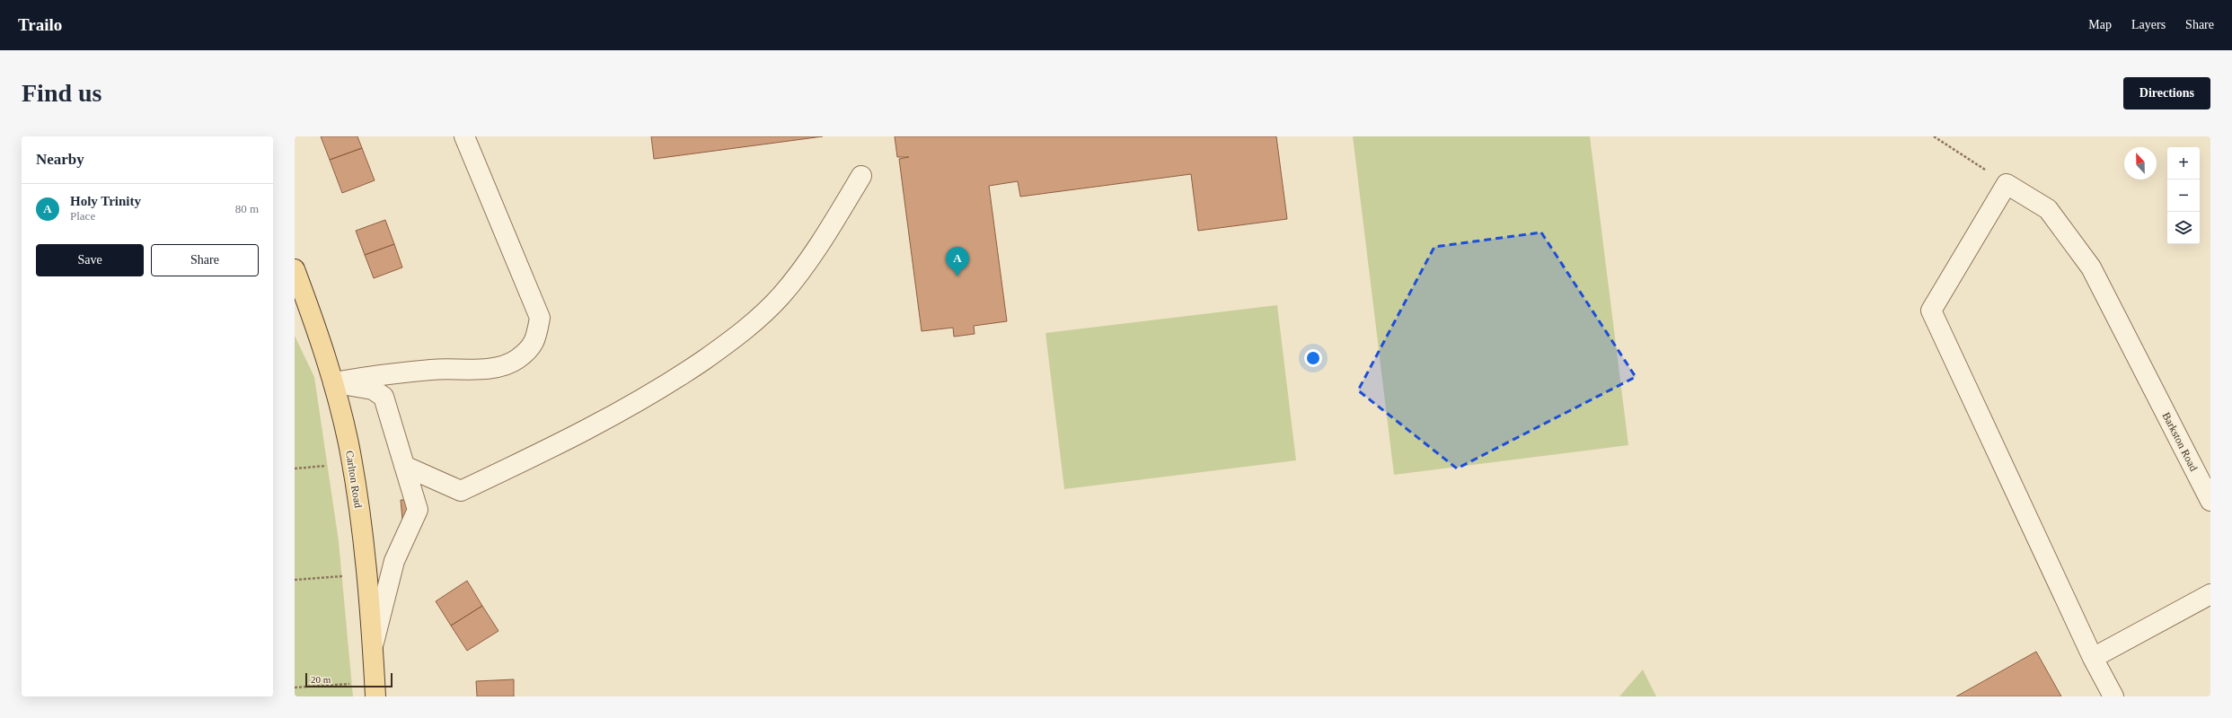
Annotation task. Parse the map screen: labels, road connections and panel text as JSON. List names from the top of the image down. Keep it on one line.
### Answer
{"streets":{"main road":["Carlton Road"],"street":["Barkston Road"]},"scale_bar":"20 m","north":"top","page":{"header":"Trailo","nav":["Map","Layers","Share"],"buttons":["Directions",["Save","Share"]],"title":"Find us","heading":"Nearby","map_buttons":["+","−"],"list":[{"mark":"A","name":"Holy Trinity","note":"Place","value":"80 m"}],"pins":"A","scale":"20 m"}}
